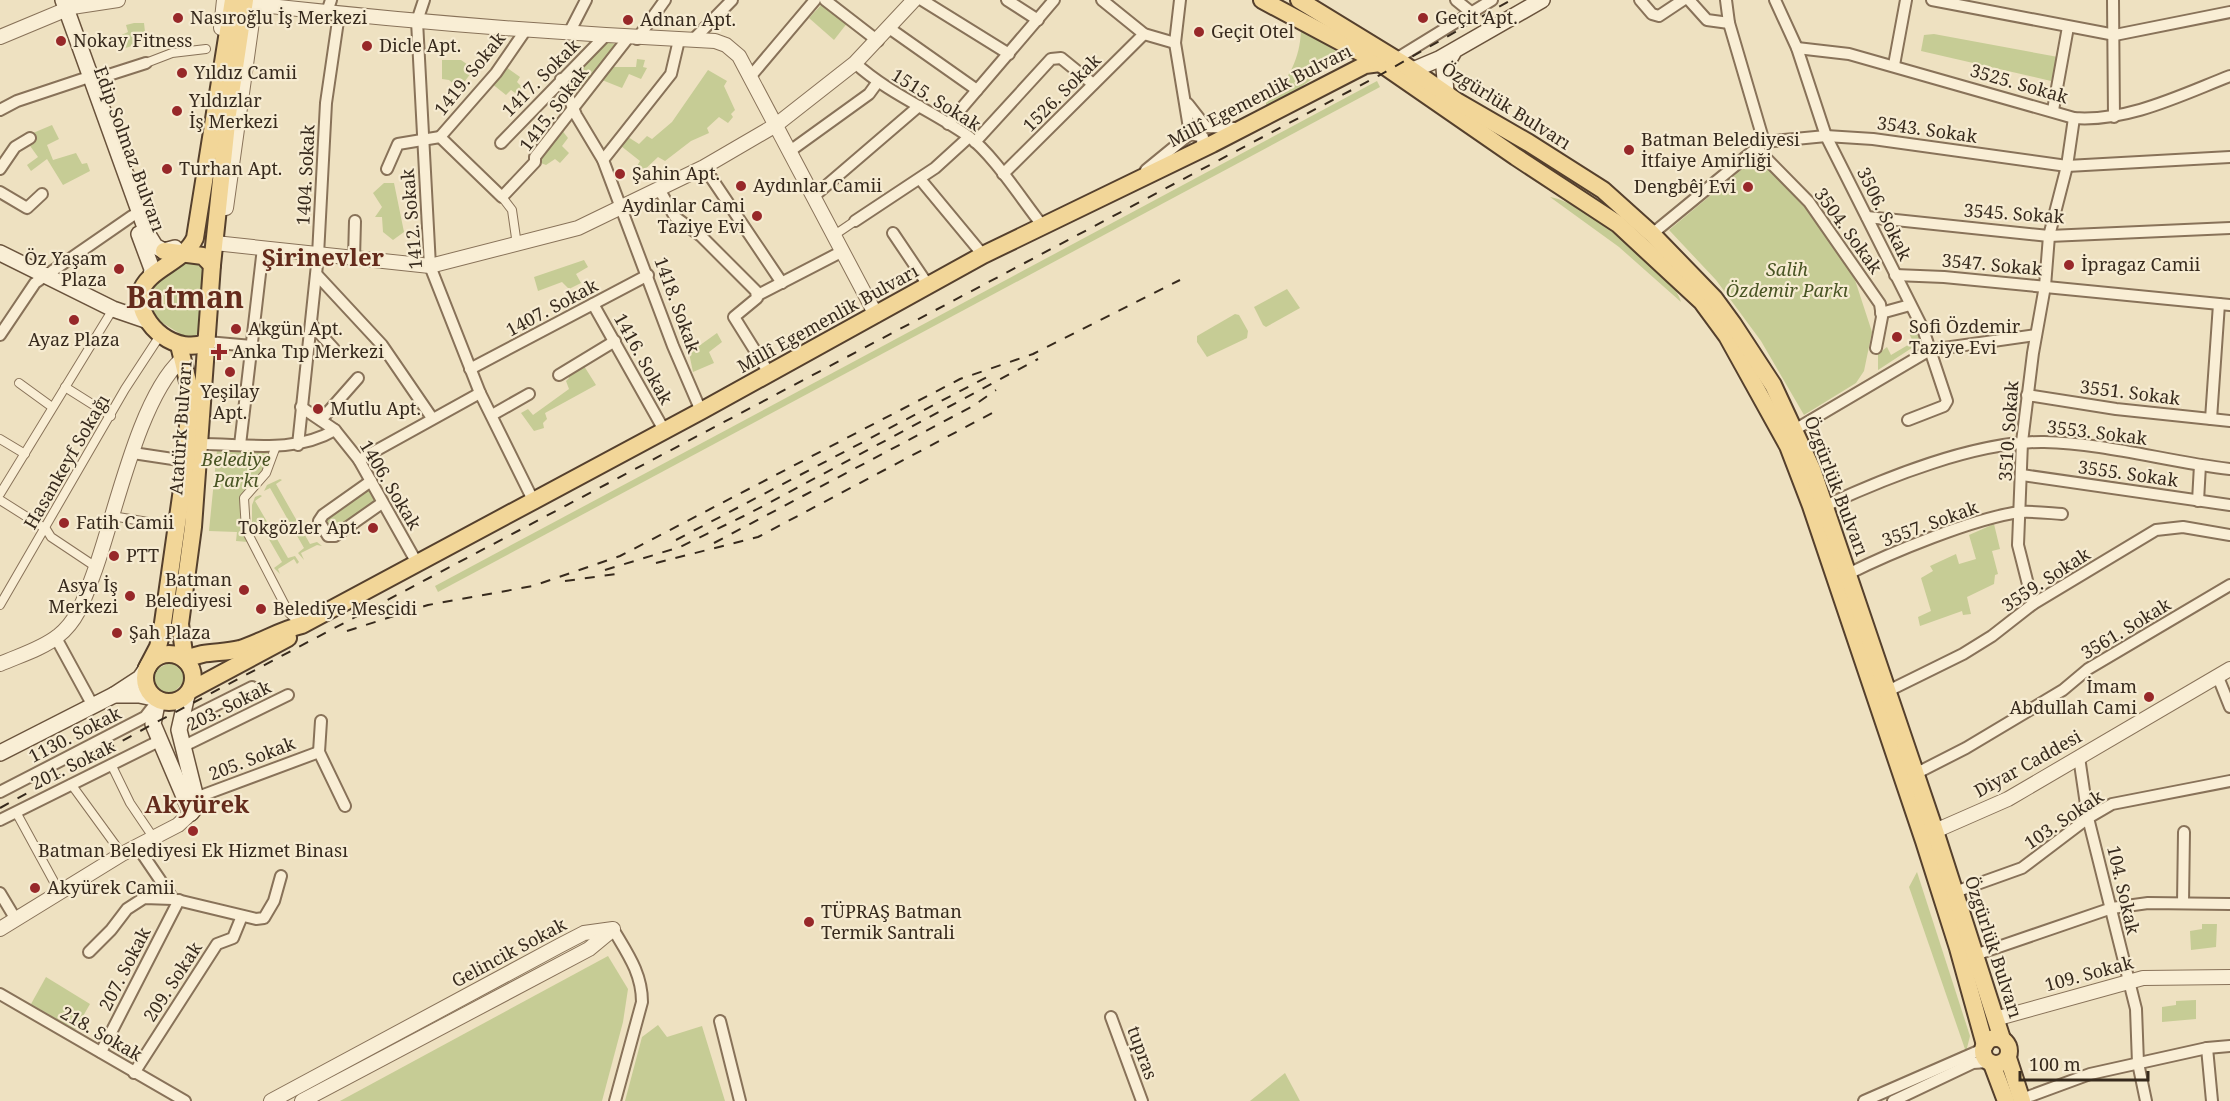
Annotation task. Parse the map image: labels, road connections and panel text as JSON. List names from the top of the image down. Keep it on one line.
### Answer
{"streets":{"main road":["Millî Egemenlik Bulvarı","Özgürlük Bulvarı","Edip Solmaz Bulvarı","Atatürk Bulvarı"],"street":["1419. Sokak","1417. Sokak","3525. Sokak","1526. Sokak","1515. Sokak","1415. Sokak","3543. Sokak","1404. Sokak","3506. Sokak","3545. Sokak","1412. Sokak","3504. Sokak","3547. Sokak","1418. Sokak","1407. Sokak","1416. Sokak","3551. Sokak","3510. Sokak","3553. Sokak","Hasankeyf Sokağı","3555. Sokak","1406. Sokak","3557. Sokak","3559. Sokak","3561. Sokak","203. Sokak","1130. Sokak","205. Sokak","Diyar Caddesi","201. Sokak","103. Sokak","104. Sokak","Gelincik Sokak","207. Sokak","109. Sokak","209. Sokak","218. Sokak","tupras"]},"crossings":[["1417. Sokak","1418. Sokak"],["3525. Sokak","3506. Sokak"],["3525. Sokak","3510. Sokak"],["1526. Sokak","1515. Sokak"],["Millî Egemenlik Bulvarı","1515. Sokak"],["Millî Egemenlik Bulvarı","Özgürlük Bulvarı"],["Millî Egemenlik Bulvarı","1412. Sokak"],["Millî Egemenlik Bulvarı","1418. Sokak"],["Millî Egemenlik Bulvarı","1416. Sokak"],["Millî Egemenlik Bulvarı","1406. Sokak"],["Özgürlük Bulvarı","3553. Sokak"],["Özgürlük Bulvarı","3557. Sokak"],["Özgürlük Bulvarı","3559. Sokak"],["Özgürlük Bulvarı","3561. Sokak"],["Özgürlük Bulvarı","Diyar Caddesi"],["Özgürlük Bulvarı","103. Sokak"],["Özgürlük Bulvarı","109. Sokak"],["1415. Sokak","1418. Sokak"],["3543. Sokak","3506. Sokak"],["3543. Sokak","3504. Sokak"],["3543. Sokak","3510. Sokak"],["Edip Solmaz Bulvarı","Atatürk Bulvarı"],["Edip Solmaz Bulvarı","Hasankeyf Sokağı"],["1404. Sokak","1406. Sokak"],["3506. Sokak","3545. Sokak"],["3506. Sokak","3547. Sokak"],["3545. Sokak","3510. Sokak"],["1412. Sokak","1407. Sokak"],["3547. Sokak","3510. Sokak"],["1418. Sokak","1407. Sokak"],["1407. Sokak","1416. Sokak"],["3551. Sokak","3510. Sokak"],["Atatürk Bulvarı","Hasankeyf Sokağı"],["Atatürk Bulvarı","1130. Sokak"],["3510. Sokak","3553. Sokak"],["3510. Sokak","3555. Sokak"],["3510. Sokak","3557. Sokak"],["3510. Sokak","3559. Sokak"],["Diyar Caddesi","104. Sokak"],["103. Sokak","104. Sokak"],["104. Sokak","109. Sokak"],["207. Sokak","218. Sokak"],["209. Sokak","218. Sokak"]],"districts":["Şirinevler","Batman","Akyürek"],"parks":["Salih Özdemir Parkı","Belediye Parkı"],"places":{"other":["Nasıroğlu İş Merkezi","Geçit Apt.","Adnan Apt.","Geçit Otel","Nokay Fitness","Dicle Apt.","Yıldız Camii","Yıldızlar İş Merkezi","Batman Belediyesi İtfaiye Amirliği","Turhan Apt.","Şahin Apt.","Aydınlar Camii","Dengbêj Evi","Aydınlar Cami Taziye Evi","İpragaz Camii","Öz Yaşam Plaza","Ayaz Plaza","Akgün Apt.","Sofi Özdemir Taziye Evi","Yeşilay Apt.","Mutlu Apt.","Fatih Camii","Tokgözler Apt.","PTT","Batman Belediyesi","Asya İş Merkezi","Belediye Mescidi","Şah Plaza","İmam Abdullah Cami","Batman Belediyesi Ek Hizmet Binası","Akyürek Camii","TÜPRAŞ Batman Termik Santrali"],"health":["Anka Tıp Merkezi"]},"scale_bar":"100 m"}
